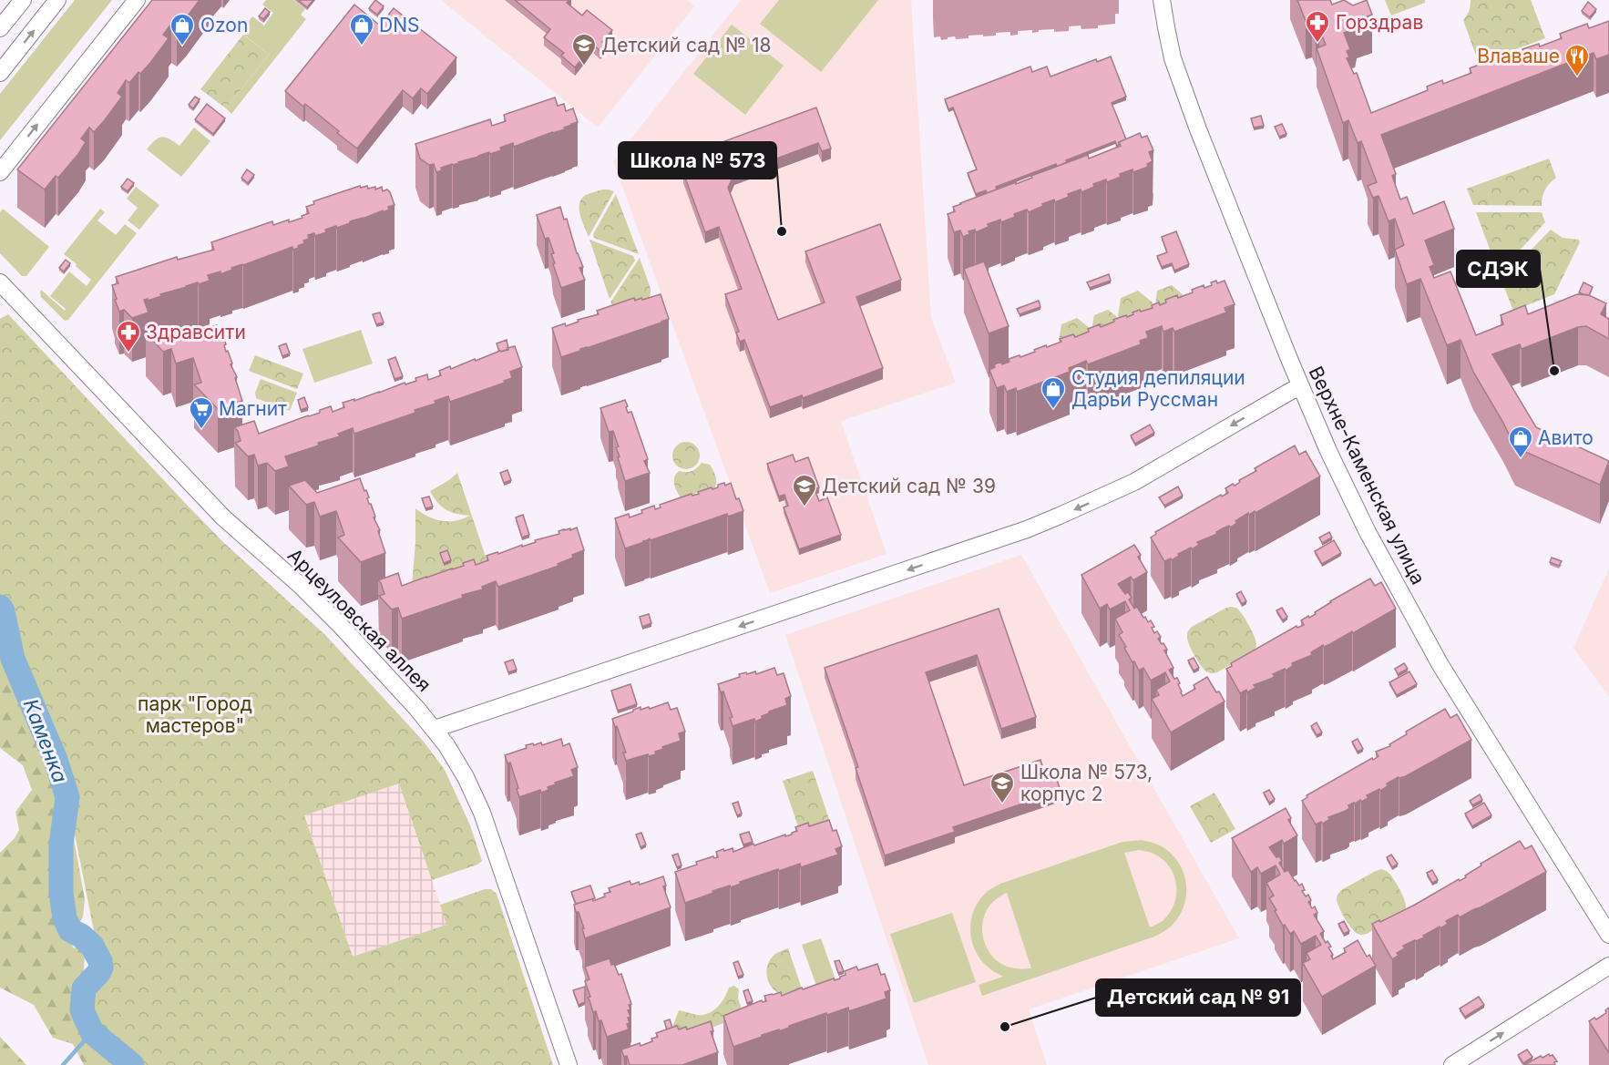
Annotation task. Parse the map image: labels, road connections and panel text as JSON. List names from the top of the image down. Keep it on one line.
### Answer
{"streets":{"street":["Верхне-Каменская улица","Арцеуловская аллея"]},"water":["Каменка"],"parks":["парк \"Город мастеров\""],"places":{"pharmacy":["Горздрав","Здравсити"],"shop":["Ozon","DNS","Студия депиляции Дарьи Руссман","Авито"],"school or university":["Детский сад № 18","Детский сад № 39","Школа № 573, корпус 2"],"restaurant":["Влаваше"],"other":["Школа № 573","СДЭК","Детский сад № 91"],"supermarket":["Магнит"]}}
